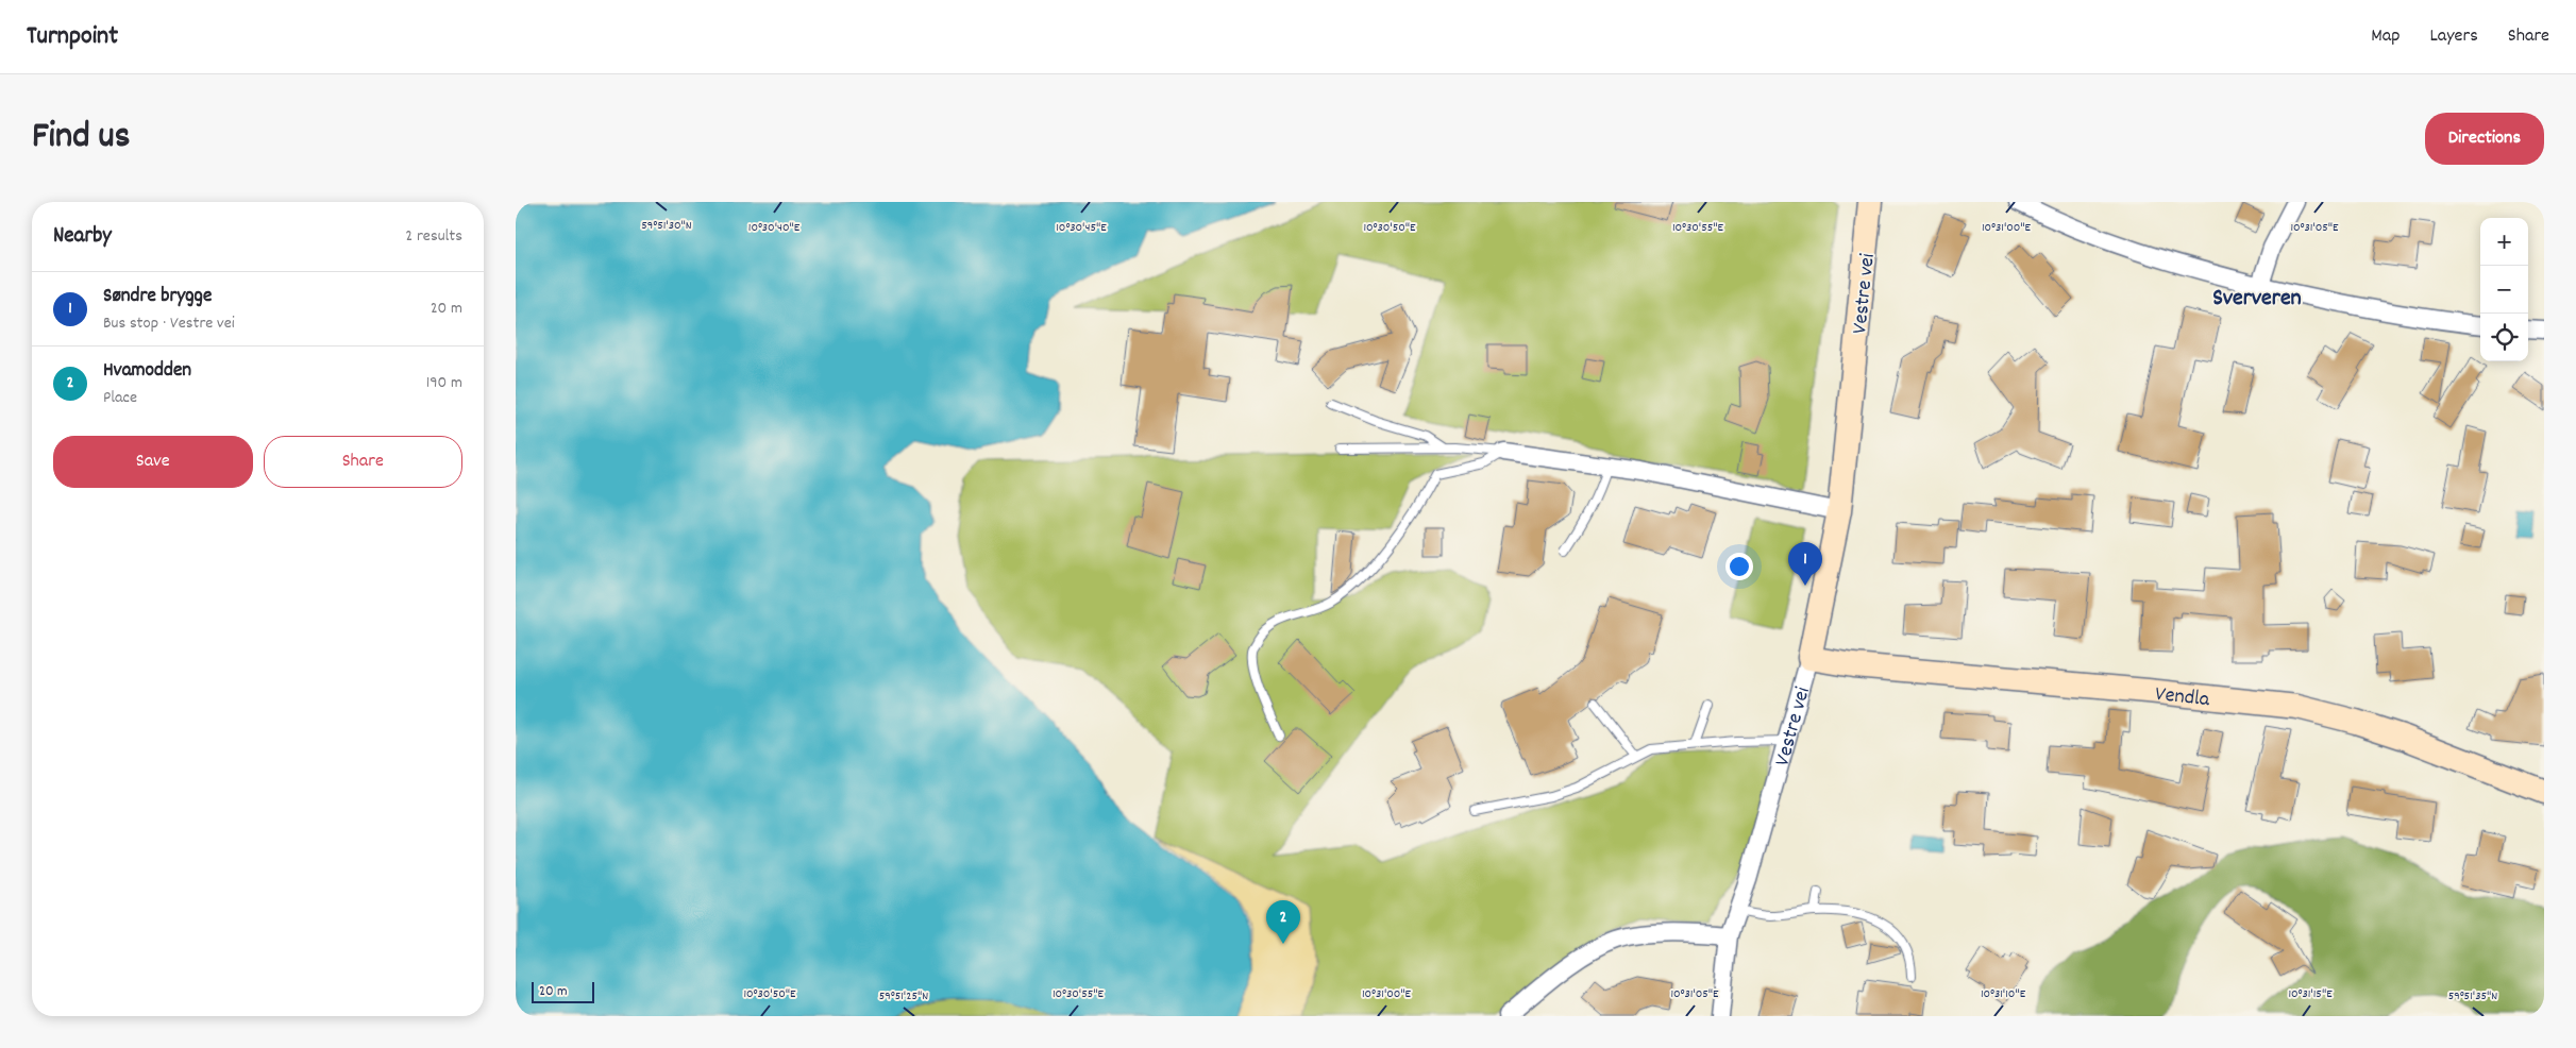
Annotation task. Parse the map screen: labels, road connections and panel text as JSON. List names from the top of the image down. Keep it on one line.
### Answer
{"streets":{"street":["Vestre vei","Vendla"]},"crossings":[["Vestre vei","Vendla"]],"districts":["Sververen"],"scale_bar":"20 m","page":{"header":"Turnpoint","nav":["Map","Layers","Share"],"title":"Find us","buttons":["Directions",["Save","Share"]],"heading":["Nearby","2 results"],"map_buttons":["+","−"],"list":[{"mark":"1","name":"Søndre brygge","note":"Bus stop · Vestre vei","value":"20 m"},{"mark":"2","name":"Hvamodden","note":"Place","value":"190 m"}],"pins":["1","2"],"scale":"20 m"},"coordinates":["59°51'30\"N","10°30'40\"E","10°30'50\"E","10°30'45\"E","10°30'55\"E","10°31'00\"E","10°31'05\"E","10°31'10\"E","10°31'15\"E","59°51'25\"N","59°51'35\"N"]}
